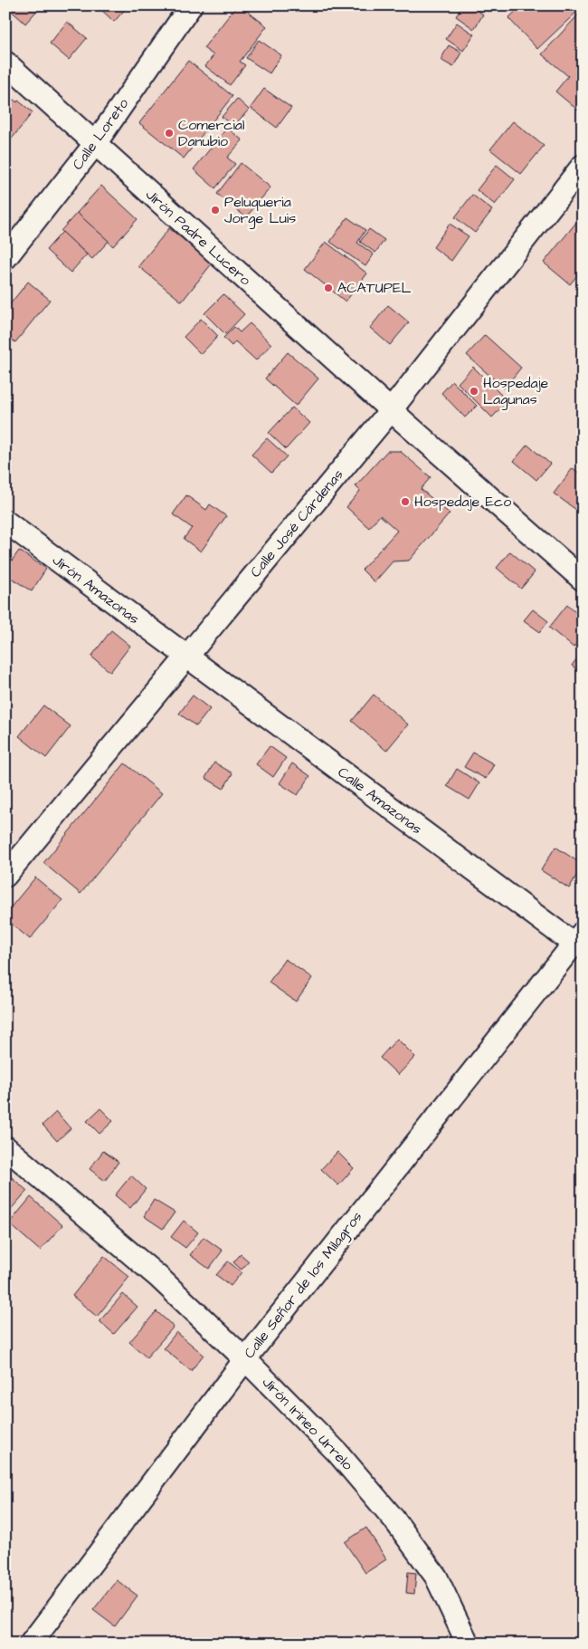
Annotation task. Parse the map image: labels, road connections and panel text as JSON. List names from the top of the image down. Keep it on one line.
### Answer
{"streets":{"street":["Calle Loreto","Jirón Padre Lucero","Calle José Cárdenas","Jirón Amazonas","Calle Amazonas","Calle Señor de los Milagros","Jirón Irineo Urrelo"]},"crossings":[["Calle Loreto","Jirón Padre Lucero"],["Jirón Padre Lucero","Calle José Cárdenas"],["Calle José Cárdenas","Jirón Amazonas"],["Calle José Cárdenas","Calle Amazonas"],["Jirón Amazonas","Calle Amazonas"],["Calle Amazonas","Calle Señor de los Milagros"],["Calle Señor de los Milagros","Jirón Irineo Urrelo"]],"places":["Comercial Danubio","Peluqueria Jorge Luis","ACATUPEL","Hospedaje Lagunas","Hospedaje Eco"]}
